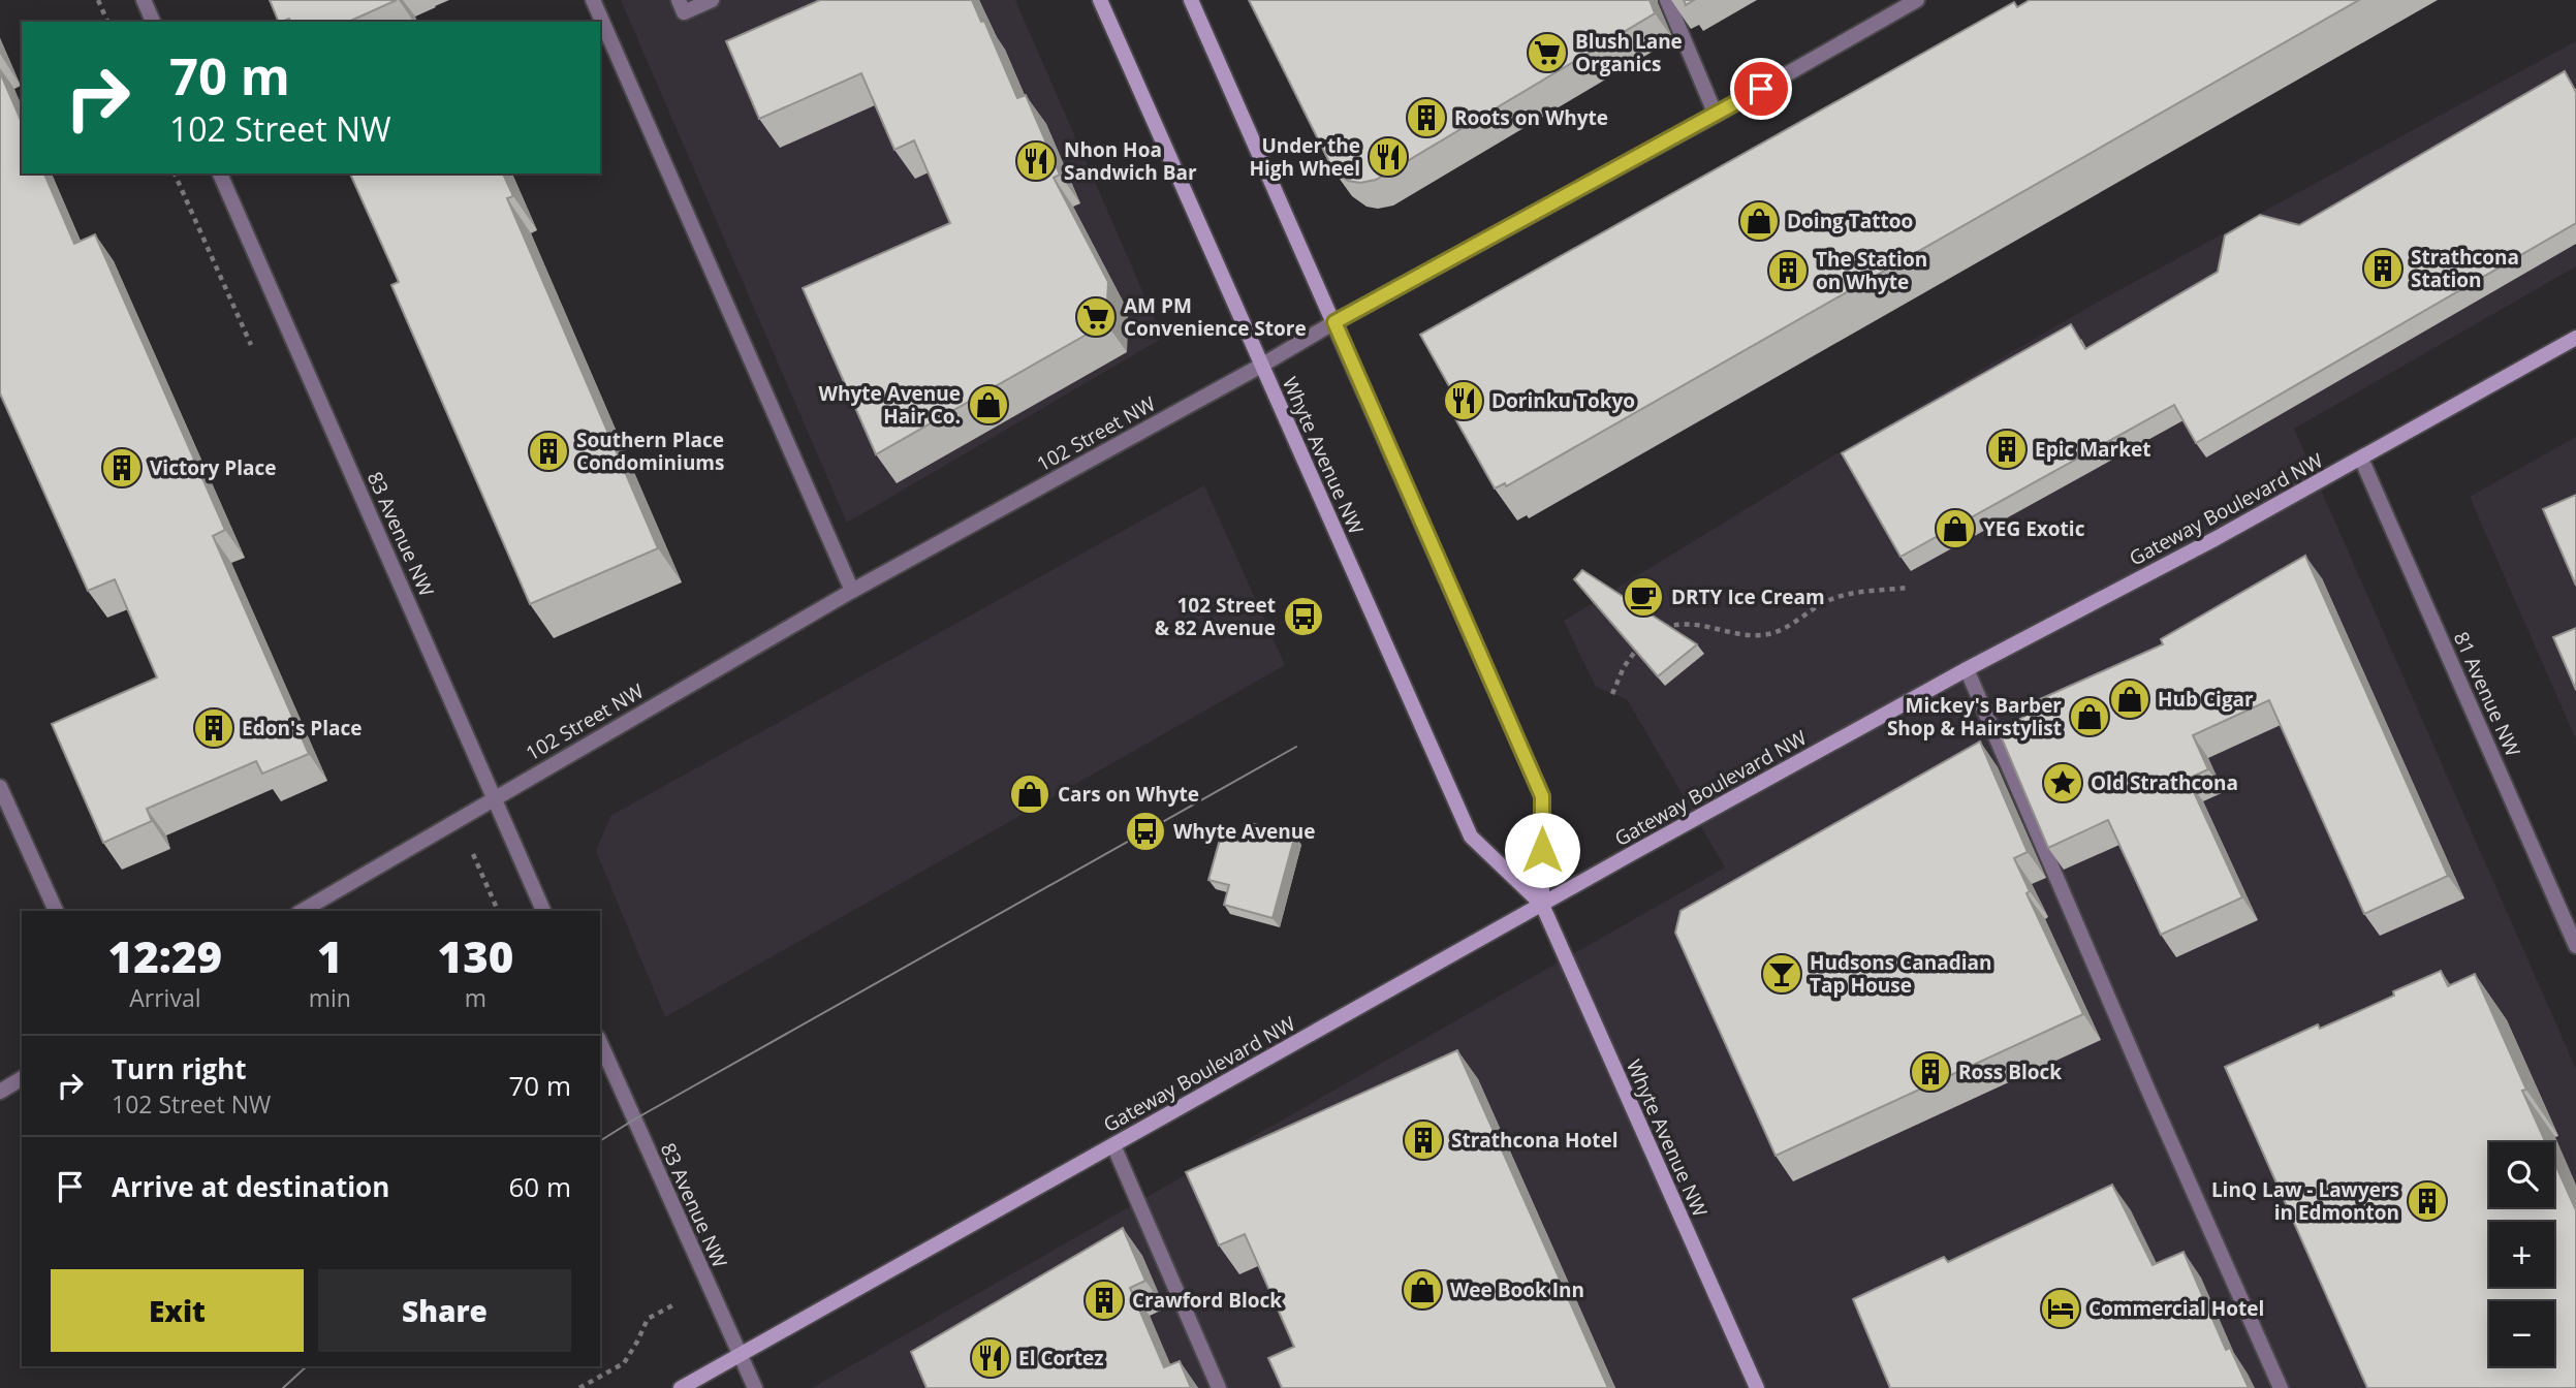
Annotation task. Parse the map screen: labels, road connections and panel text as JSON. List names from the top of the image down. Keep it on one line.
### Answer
{"streets":{"main road":["Whyte Avenue NW","Gateway Boulevard NW"],"street":["102 Street NW","83 Avenue NW","81 Avenue NW"]},"crossings":[["102 Street NW","Whyte Avenue NW"],["102 Street NW","83 Avenue NW"],["Whyte Avenue NW","Gateway Boulevard NW"],["Gateway Boulevard NW","83 Avenue NW"],["Gateway Boulevard NW","81 Avenue NW"]],"places":{"supermarket":["Blush Lane Organics","AM PM Convenience Store"],"building":["Roots on Whyte","Strathcona Station","The Station on Whyte","Epic Market","Southern Place Condominiums","Victory Place","Edon's Place","Ross Block","Strathcona Hotel","LinQ Law - Lawyers in Edmonton","Crawford Block"],"restaurant":["Under the High Wheel","Nhon Hoa Sandwich Bar","Dorinku Tokyo","El Cortez"],"shop":["Doing Tattoo","Whyte Avenue Hair Co.","YEG Exotic","Hub Cigar","Mickey's Barber Shop & Hairstylist","Cars on Whyte","Wee Book Inn"],"cafe":["DRTY Ice Cream"],"bus stop":["102 Street & 82 Avenue","Whyte Avenue"],"place":["Old Strathcona"],"bar":["Hudsons Canadian Tap House"],"hotel":["Commercial Hotel"]},"page":{"turn":["70 m","102 Street NW"],"eta":["12:29","Arrival","1","min","130","m"],"list":[{"name":"Turn right","note":"102 Street NW","value":"70 m"},{"name":"Arrive at destination","value":"60 m"}],"map_buttons":["+","−"],"buttons":["Exit","Share"]}}
